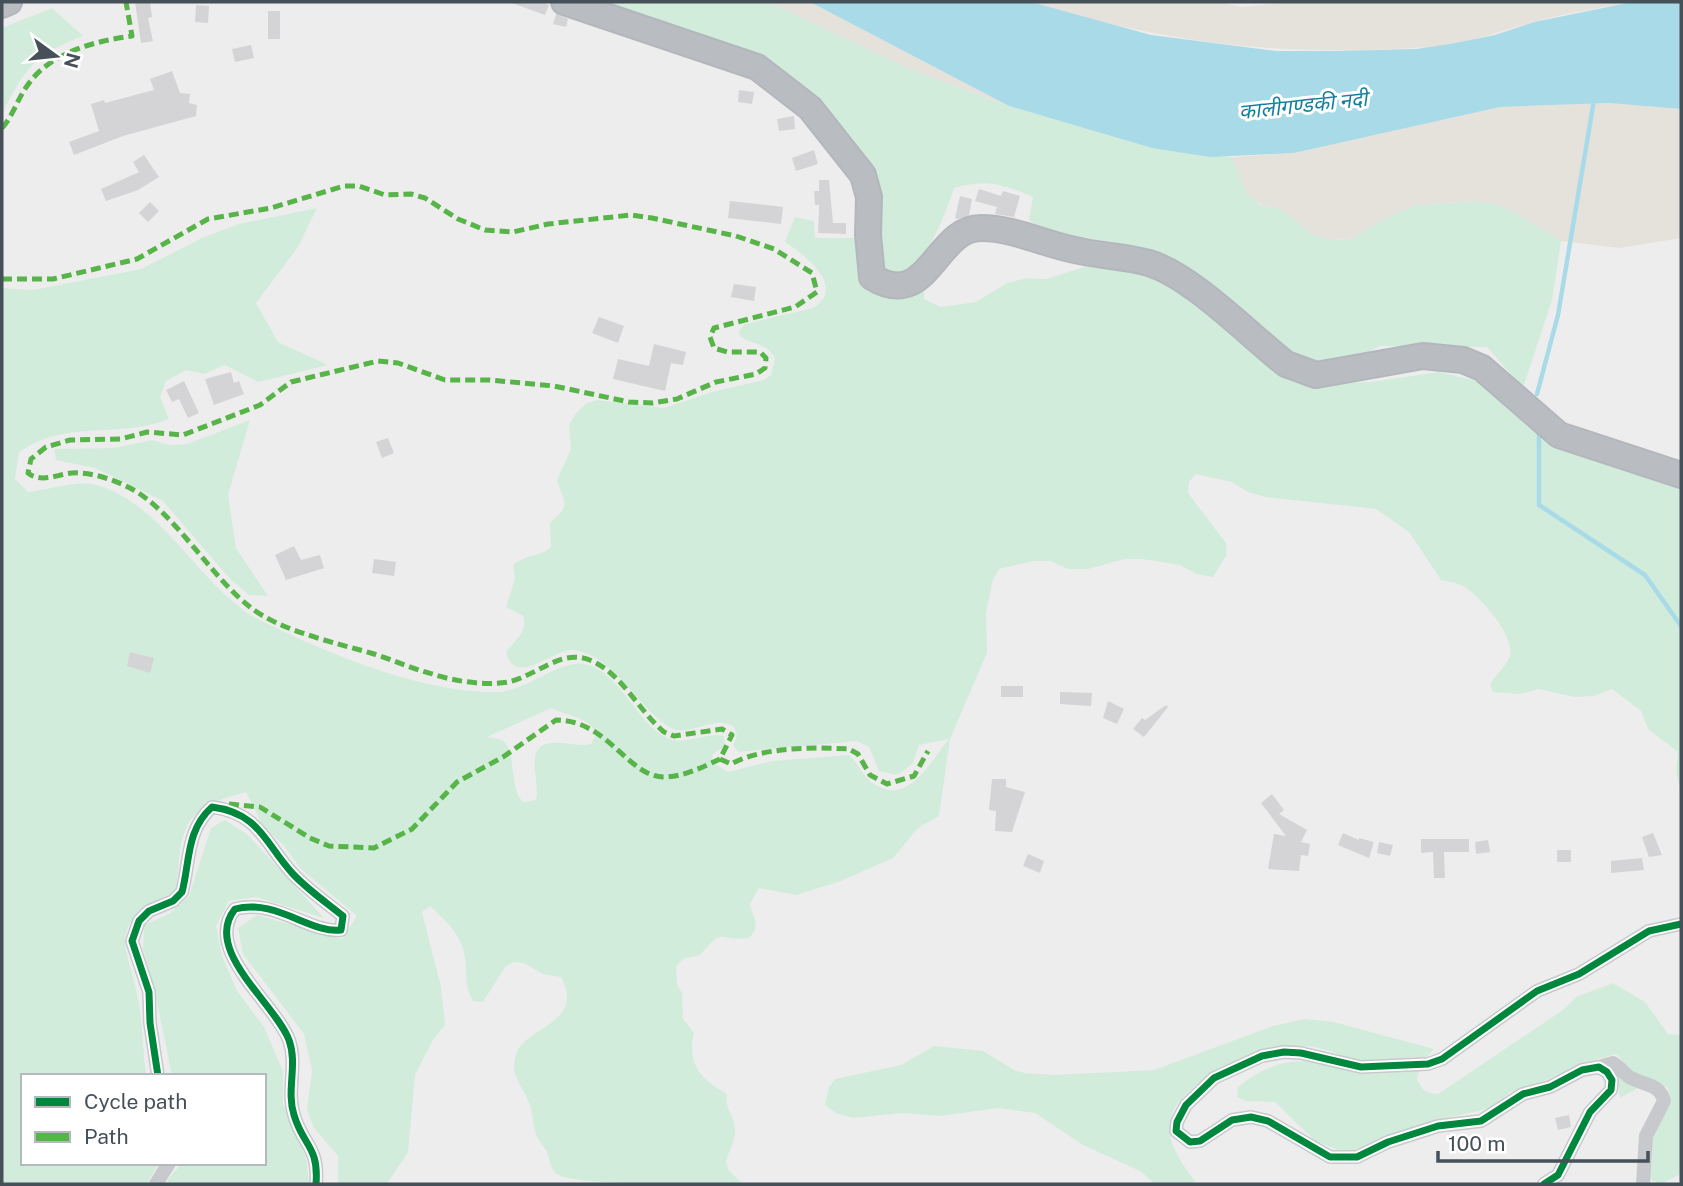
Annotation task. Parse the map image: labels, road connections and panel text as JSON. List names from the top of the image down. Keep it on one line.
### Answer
{"water":["कालीगण्डकी नदी"],"legend":["Cycle path","Path"],"scale_bar":"100 m","north":"right"}
